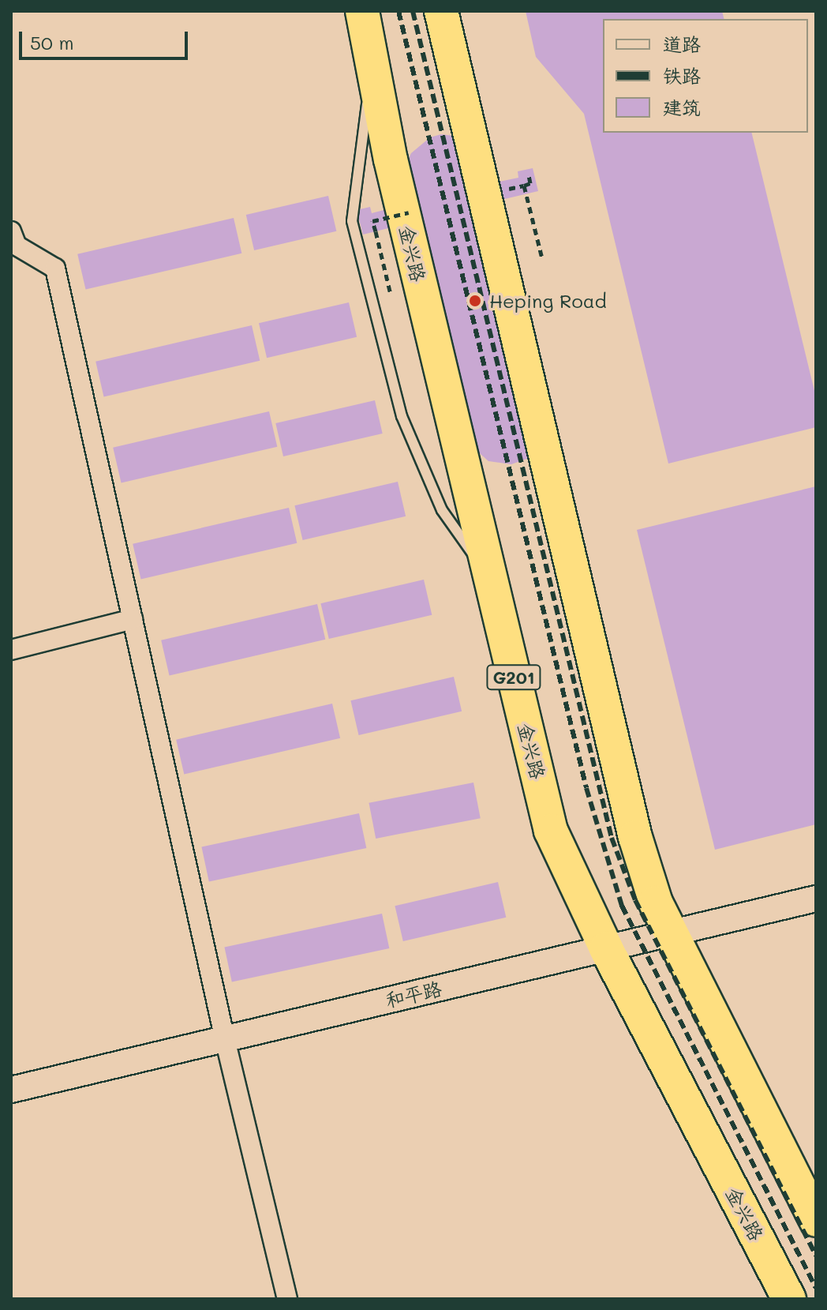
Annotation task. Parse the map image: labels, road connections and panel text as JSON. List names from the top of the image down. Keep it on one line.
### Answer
{"streets":{"highway":["金兴路","G201"],"main road":["和平路"]},"crossings":[["金兴路","和平路"]],"places":["Heping Road"],"legend":["道路","铁路","建筑"],"scale_bar":"50 m"}
